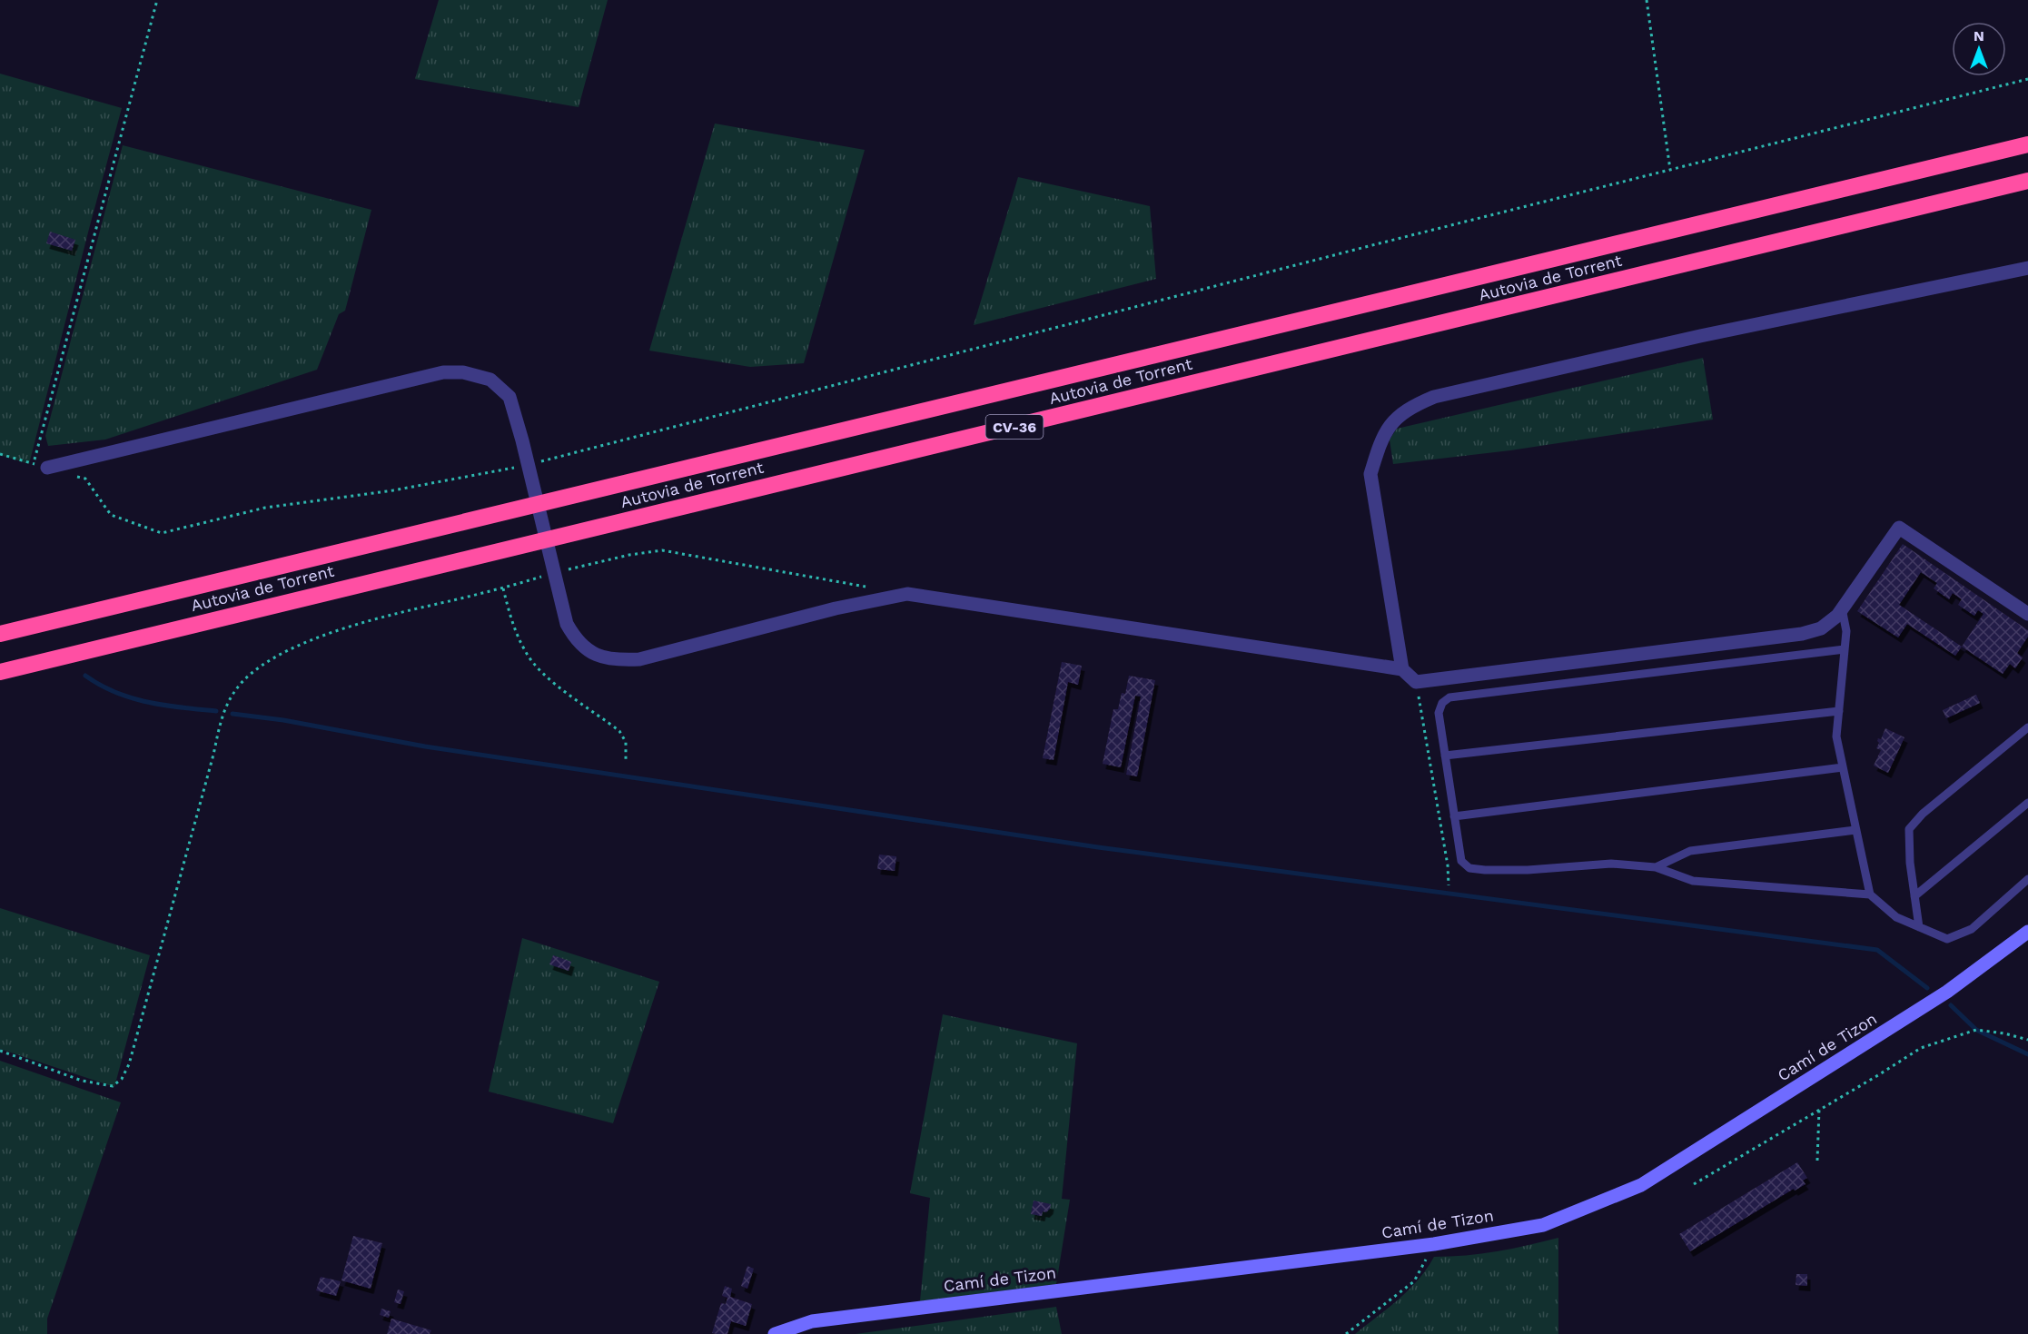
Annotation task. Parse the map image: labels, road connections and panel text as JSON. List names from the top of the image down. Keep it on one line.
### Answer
{"streets":{"highway":["Autovia de Torrent","CV-36"],"street":["Camí de Tizon"]},"north":"top"}
